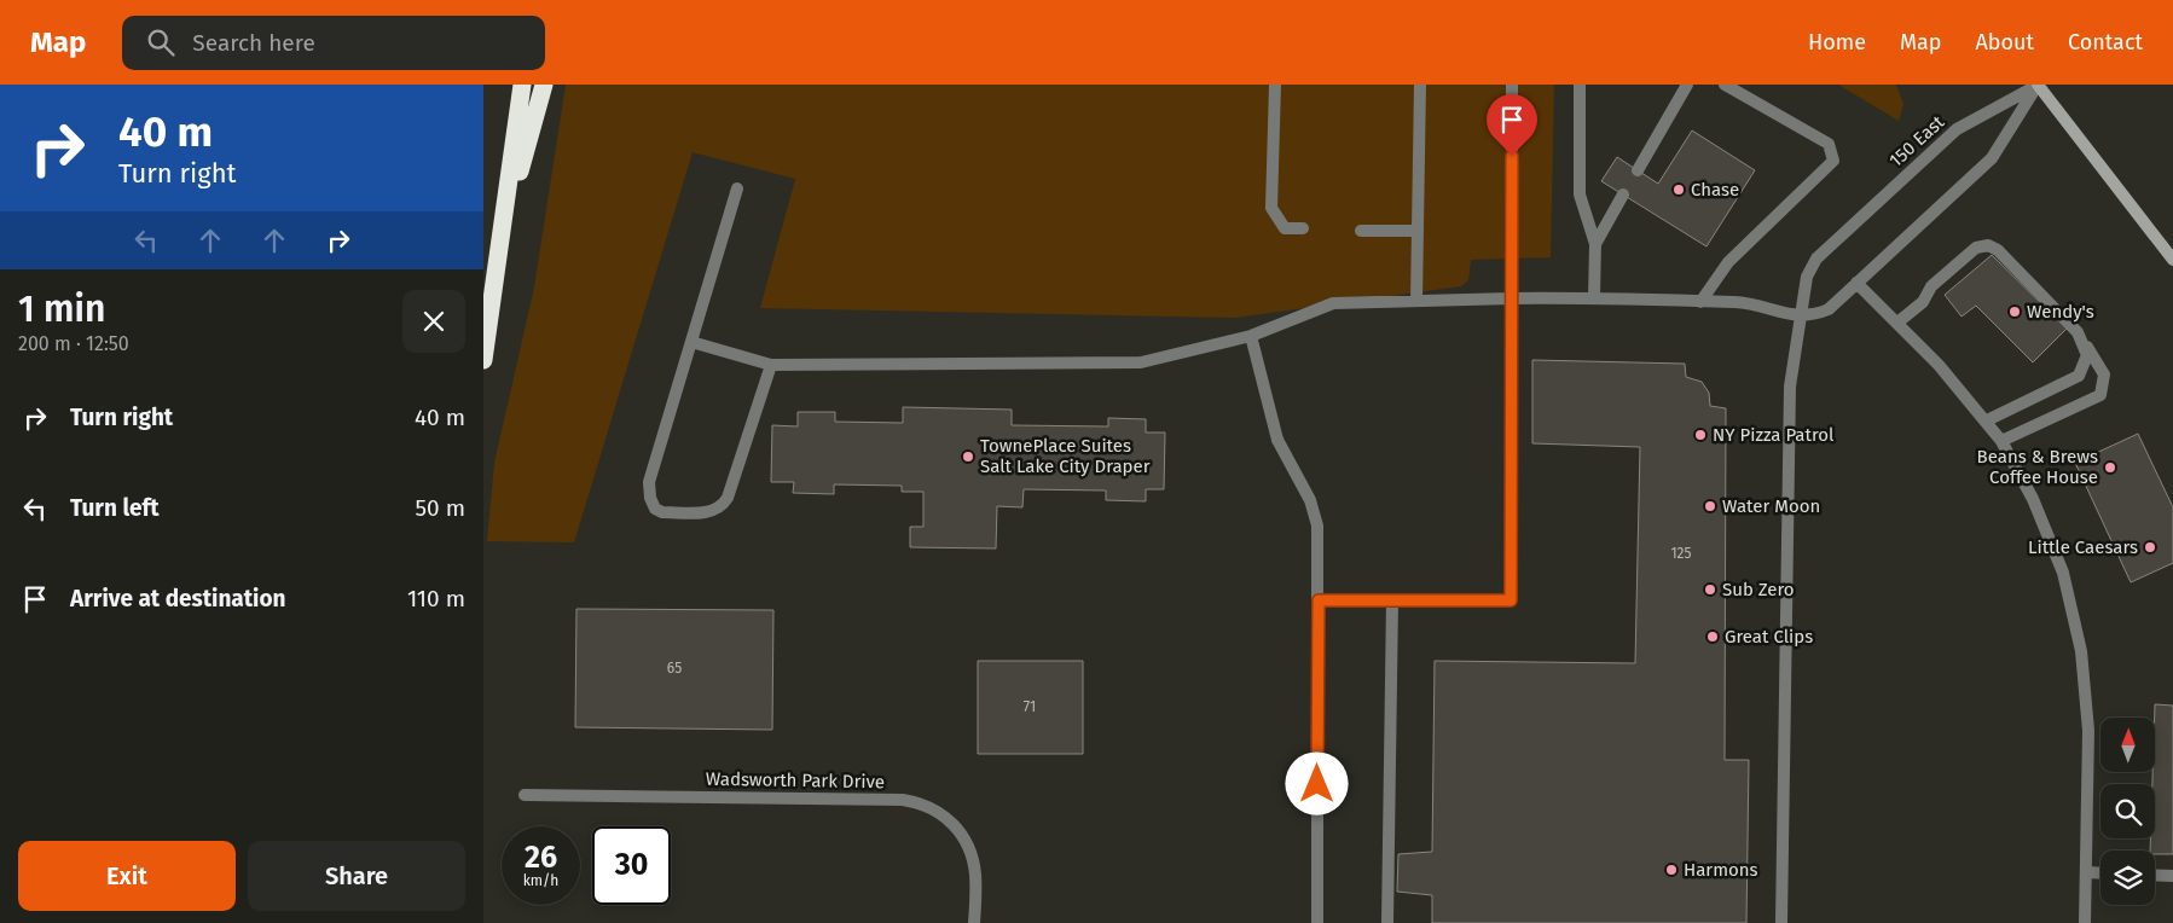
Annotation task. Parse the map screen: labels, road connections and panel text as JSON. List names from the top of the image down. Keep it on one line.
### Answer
{"streets":{"street":["150 East","Wadsworth Park Drive"]},"places":["Chase","Wendy's","NY Pizza Patrol","TownePlace Suites Salt Lake City Draper","Beans & Brews Coffee House","Water Moon","Little Caesars","Sub Zero","Great Clips","Harmons"],"house_numbers":["125","65","71"],"north":"top","page":{"header":"Map","search":"Search here","nav":["Home","Map","About","Contact"],"turn":["40 m","Turn right"],"heading":["1 min","200 m · 12:50"],"list":[{"name":"Turn right","value":"40 m"},{"name":"Turn left","value":"50 m"},{"name":"Arrive at destination","value":"110 m"}],"speed":"26 km/h","limit":"30","buttons":["Exit","Share"]}}
